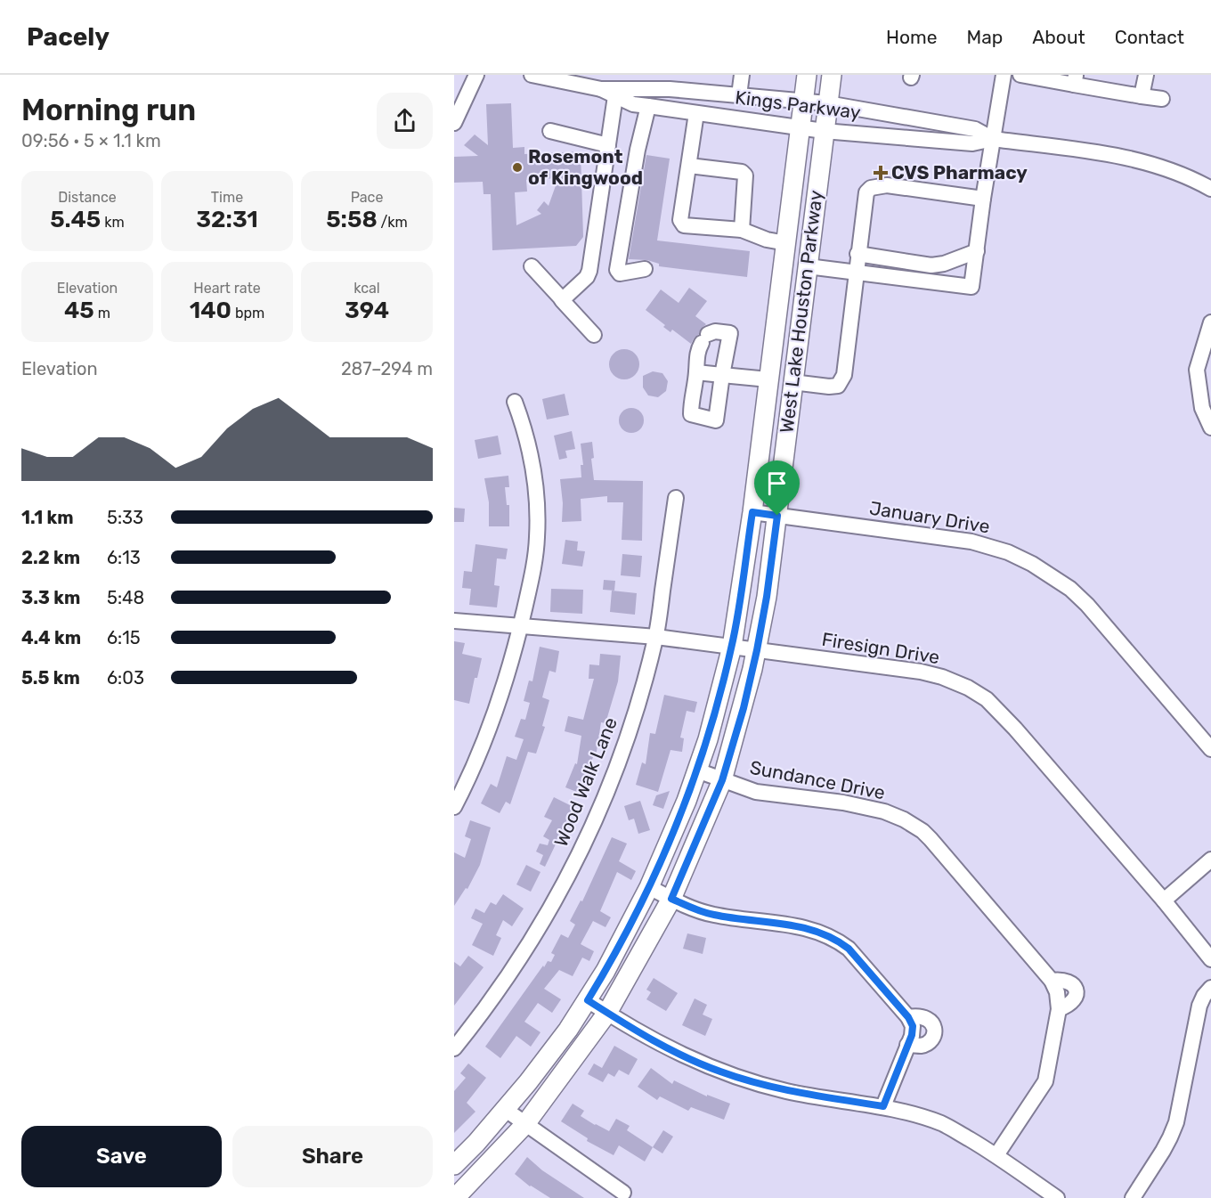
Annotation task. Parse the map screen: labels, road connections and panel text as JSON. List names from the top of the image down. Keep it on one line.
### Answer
{"streets":{"main road":["West Lake Houston Parkway"],"street":["Kings Parkway","January Drive","Firesign Drive","Sundance Drive","Wood Walk Lane"]},"crossings":[["Kings Parkway","West Lake Houston Parkway"],["West Lake Houston Parkway","January Drive"],["West Lake Houston Parkway","Firesign Drive"],["West Lake Houston Parkway","Sundance Drive"],["Firesign Drive","Wood Walk Lane"]],"places":{"other":["Rosemont of Kingwood"],"health":["CVS Pharmacy"]},"page":{"header":"Pacely","nav":["Home","Map","About","Contact"],"heading":["Morning run","09:56 · 5 × 1.1 km"],"stats":[["Distance","5.45 km"],["Time","32:31"],["Pace","5:58 /km"],["Elevation","45 m"],["Heart rate","140 bpm"],["kcal","394"]],"chart":["Elevation","287–294 m"],"list":[{"name":"1.1 km","note":"5:33"},{"name":"2.2 km","note":"6:13"},{"name":"3.3 km","note":"5:48"},{"name":"4.4 km","note":"6:15"},{"name":"5.5 km","note":"6:03"}],"buttons":["Save","Share"]}}
